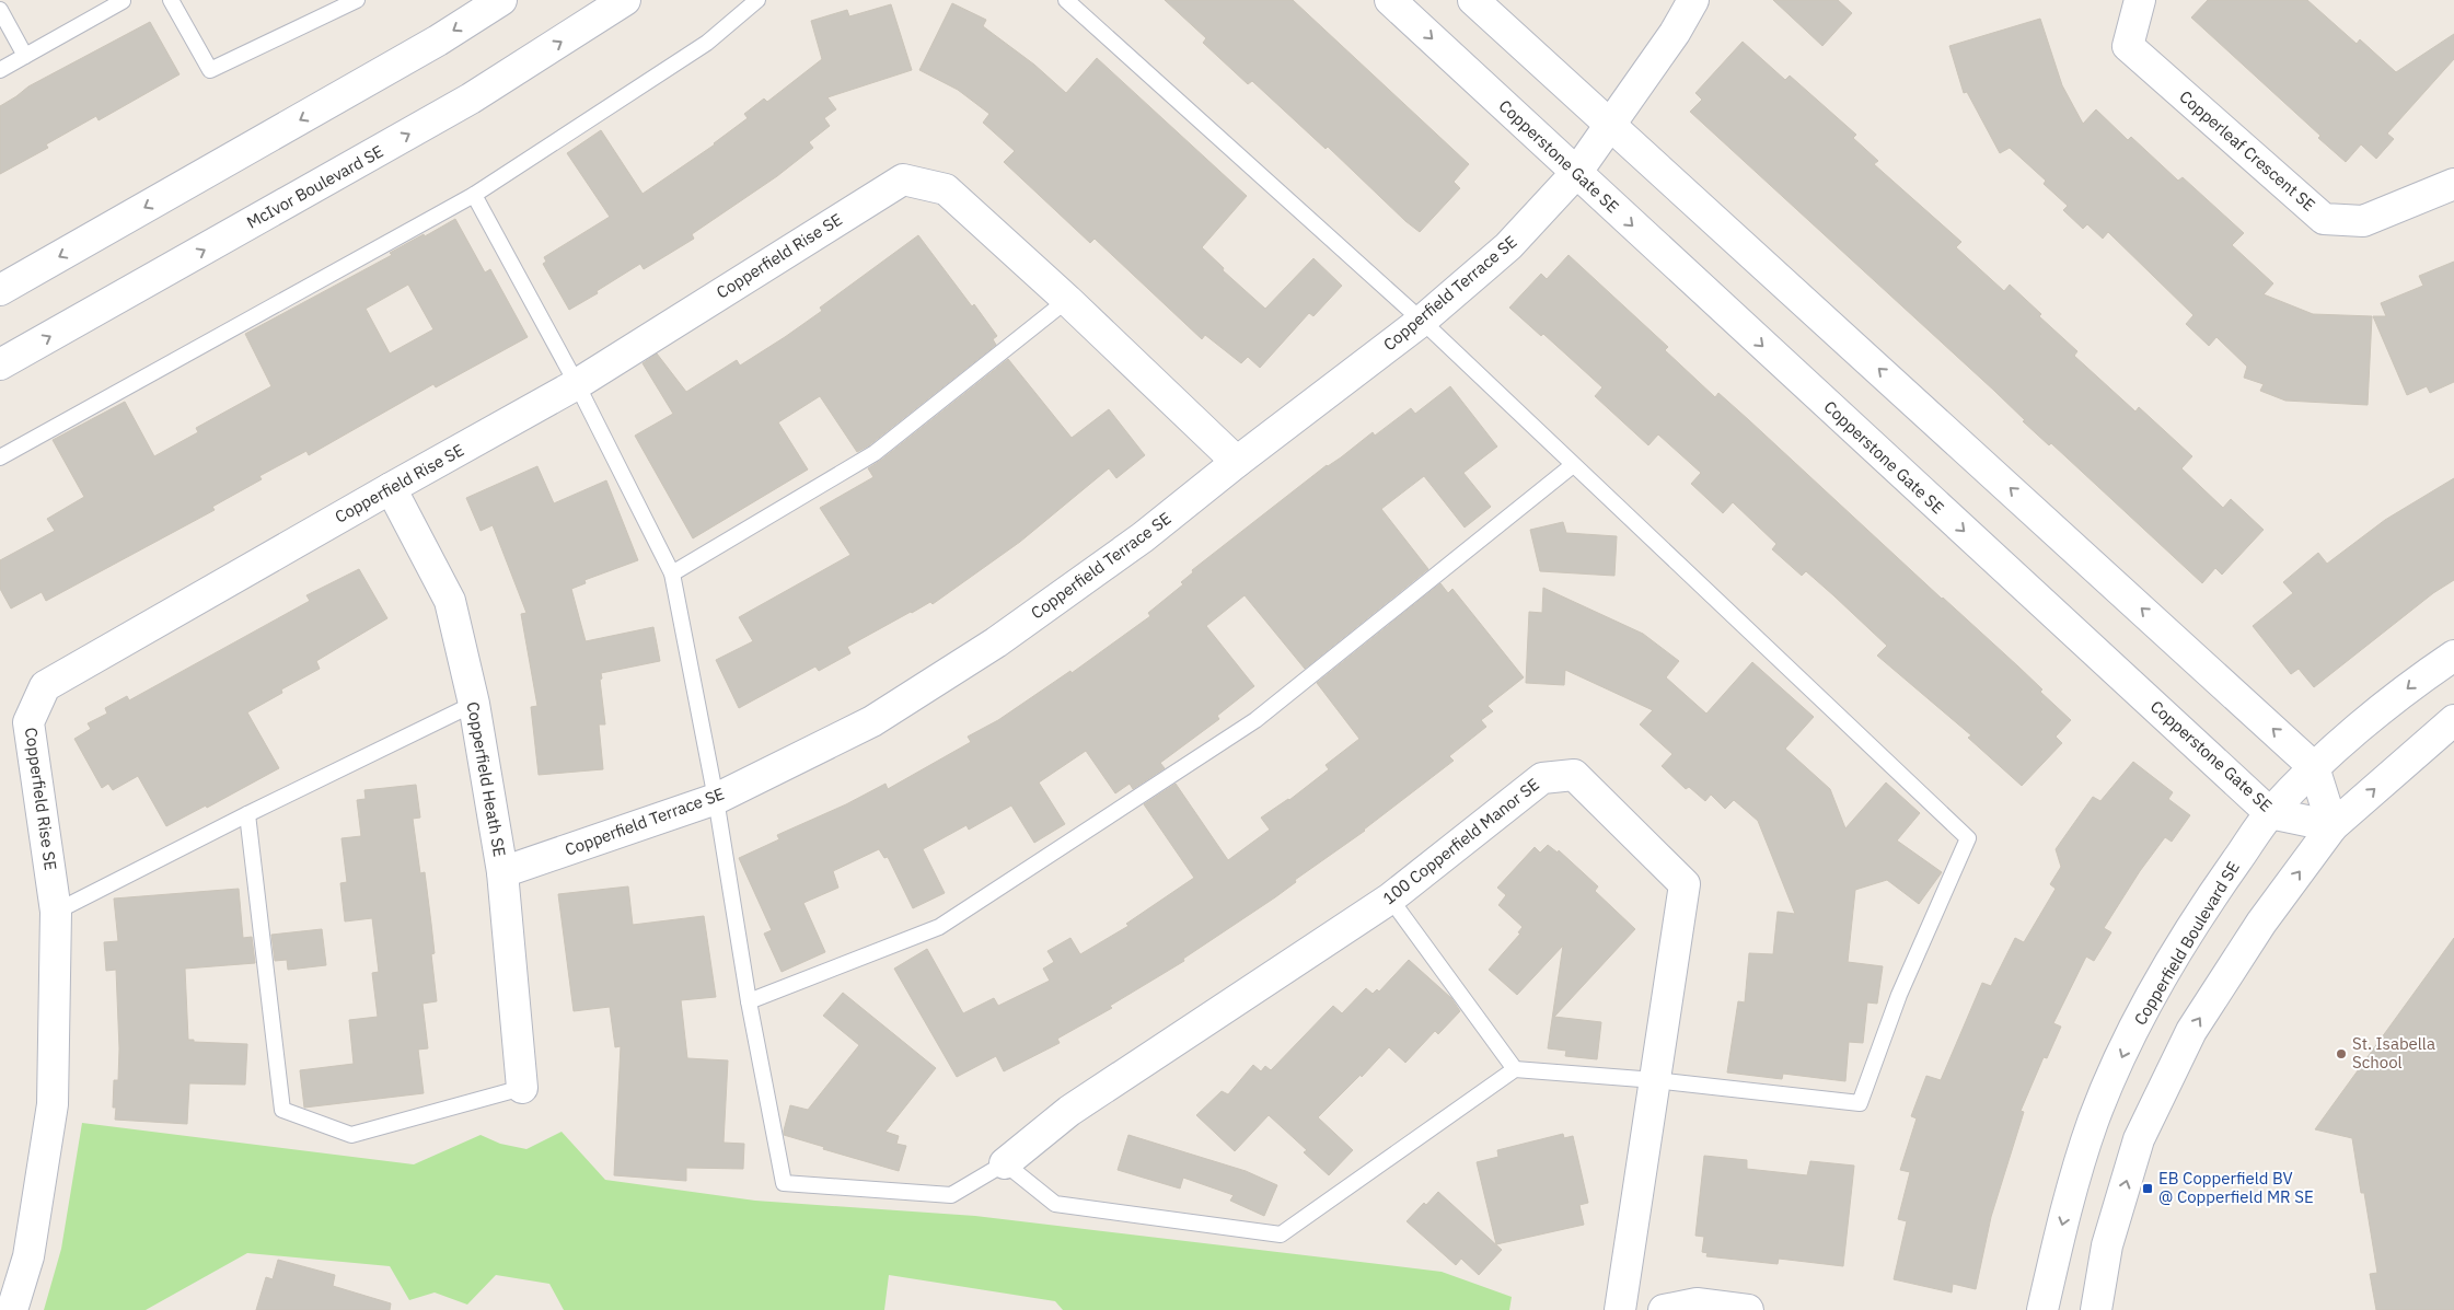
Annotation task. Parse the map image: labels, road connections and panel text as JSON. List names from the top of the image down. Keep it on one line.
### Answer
{"streets":{"street":["Copperleaf Crescent SE","Copperstone Gate SE","McIvor Boulevard SE","Copperfield Rise SE","Copperfield Terrace SE","Copperfield Heath SE","100 Copperfield Manor SE","Copperfield Boulevard SE"]},"crossings":[["Copperstone Gate SE","Copperfield Terrace SE"],["Copperstone Gate SE","Copperfield Boulevard SE"],["Copperfield Rise SE","Copperfield Terrace SE"],["Copperfield Rise SE","Copperfield Heath SE"],["Copperfield Terrace SE","Copperfield Heath SE"]],"places":{"other":["St. Isabella School"],"transit":["EB Copperfield BV @ Copperfield MR SE"]}}
